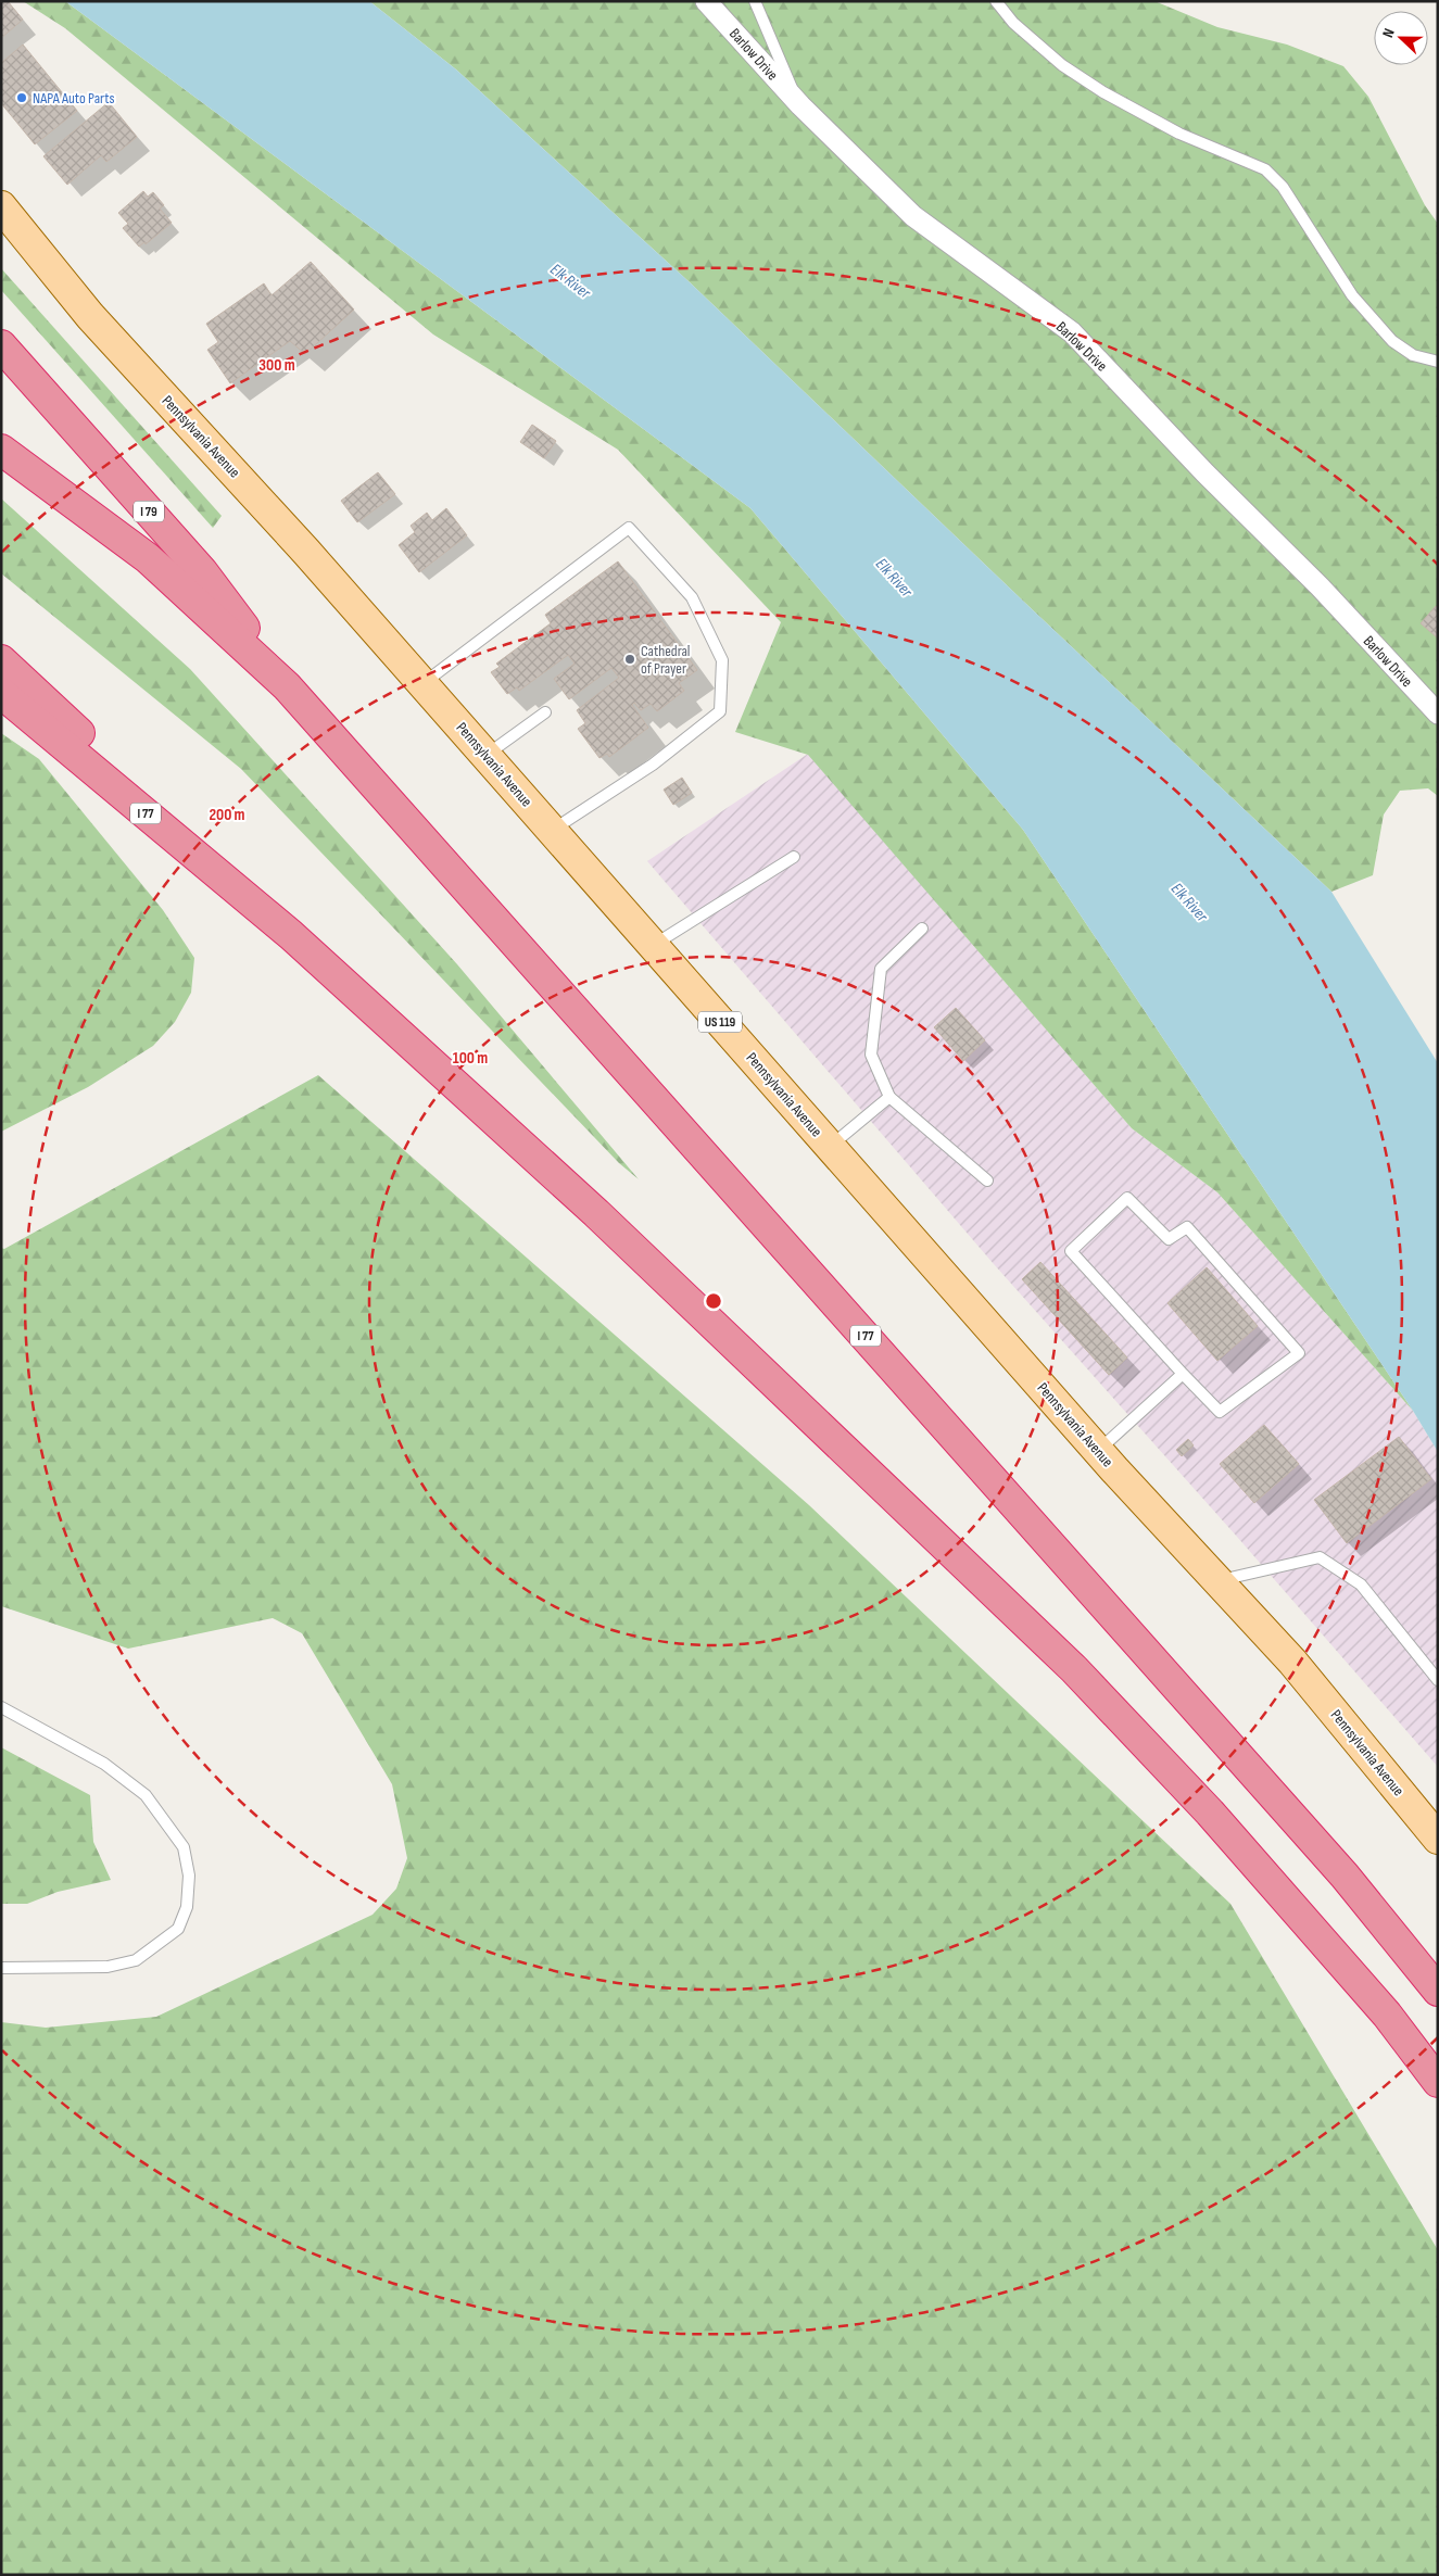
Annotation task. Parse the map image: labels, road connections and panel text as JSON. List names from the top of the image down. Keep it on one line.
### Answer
{"streets":{"highway":["I 79","I 77"],"main road":["Pennsylvania Avenue","US 119"],"street":["Barlow Drive"]},"crossings":[["I 79","I 77"]],"water":["Elk River"],"places":["NAPA Auto Parts","Cathedral of Prayer"],"north":"left","rings":["300 m","200 m","100 m"]}
